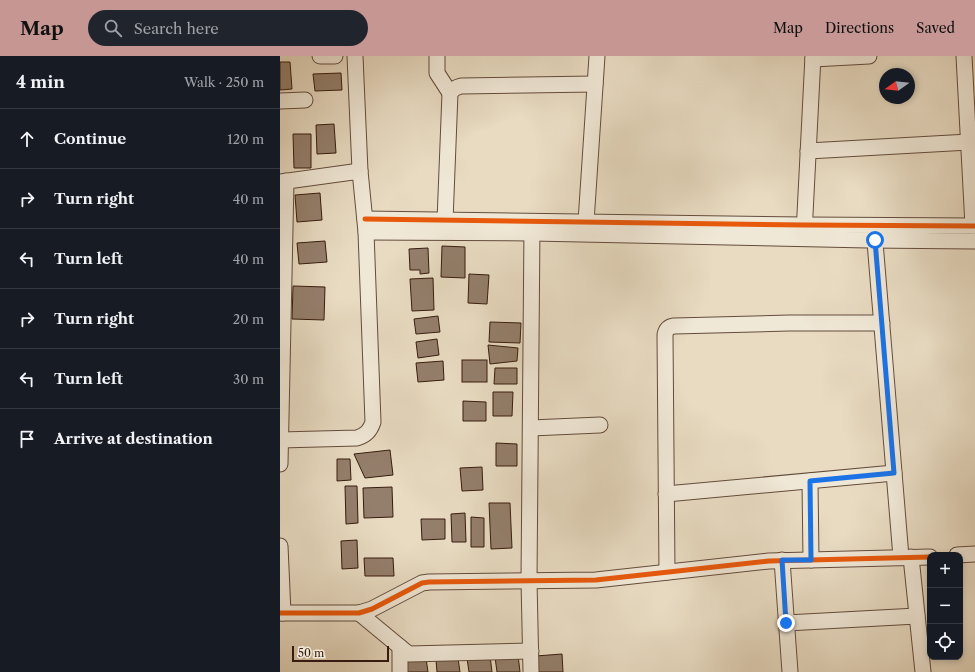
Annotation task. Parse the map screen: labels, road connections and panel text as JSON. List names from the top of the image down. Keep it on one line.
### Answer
{"scale_bar":"50 m","north":"left","page":{"header":"Map","search":"Search here","nav":["Map","Directions","Saved"],"heading":["4 min","Walk · 250 m"],"list":[["Continue","120 m"],["Turn right","40 m"],["Turn left","40 m"],["Turn right","20 m"],["Turn left","30 m"],"Arrive at destination"],"map_buttons":["+","−"],"scale":"50 m"}}
